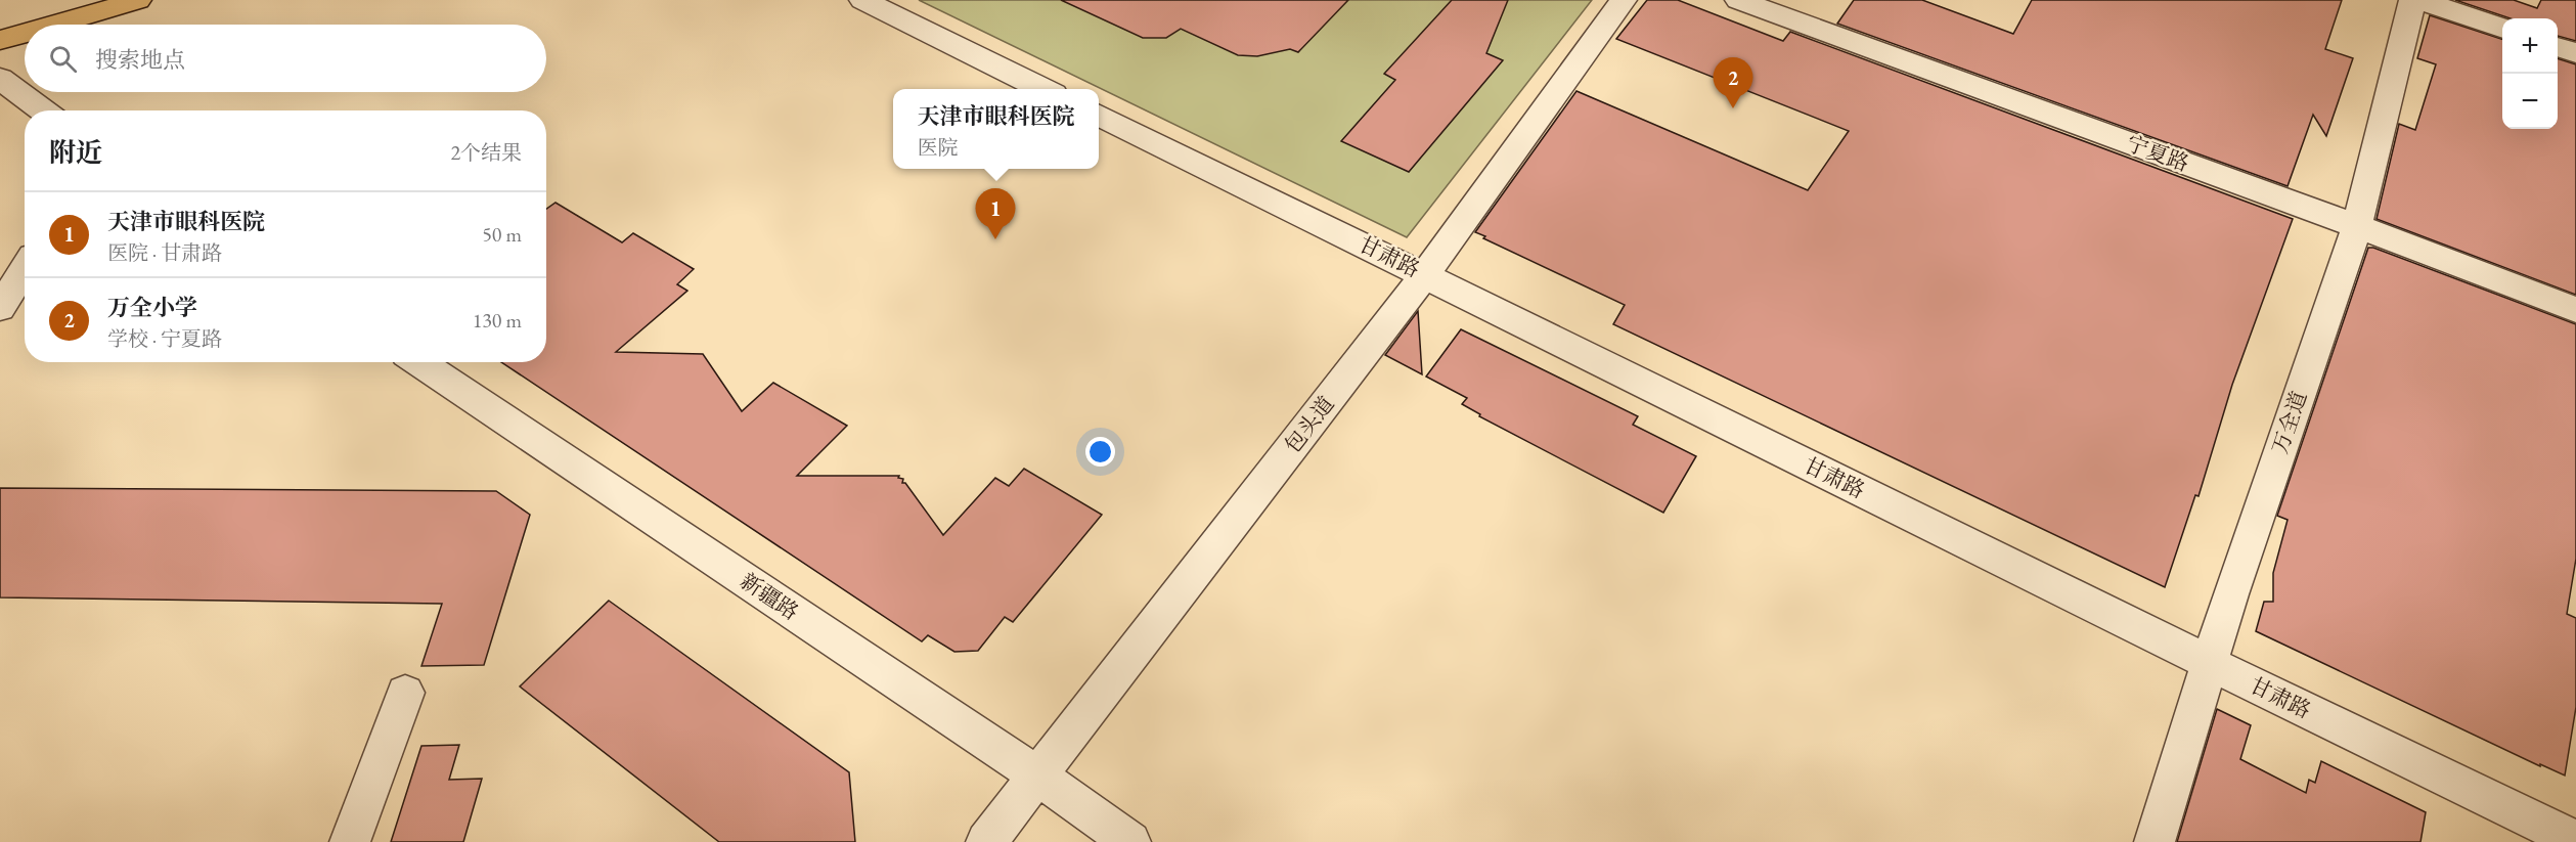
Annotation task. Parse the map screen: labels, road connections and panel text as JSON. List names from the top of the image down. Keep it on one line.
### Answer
{"streets":{"street":["宁夏路","甘肃路","万全道","包头道","新疆路"]},"crossings":[["宁夏路","万全道"],["甘肃路","万全道"],["甘肃路","包头道"],["包头道","新疆路"]],"page":{"map_buttons":["+","−"],"search":"搜索地点","pins":["2","1"],"popup":["天津市眼科医院","医院"],"heading":["附近","2个结果"],"list":[{"mark":"1","name":"天津市眼科医院","note":"医院 · 甘肃路","value":"50 m"},{"mark":"2","name":"万全小学","note":"学校 · 宁夏路","value":"130 m"}]}}
